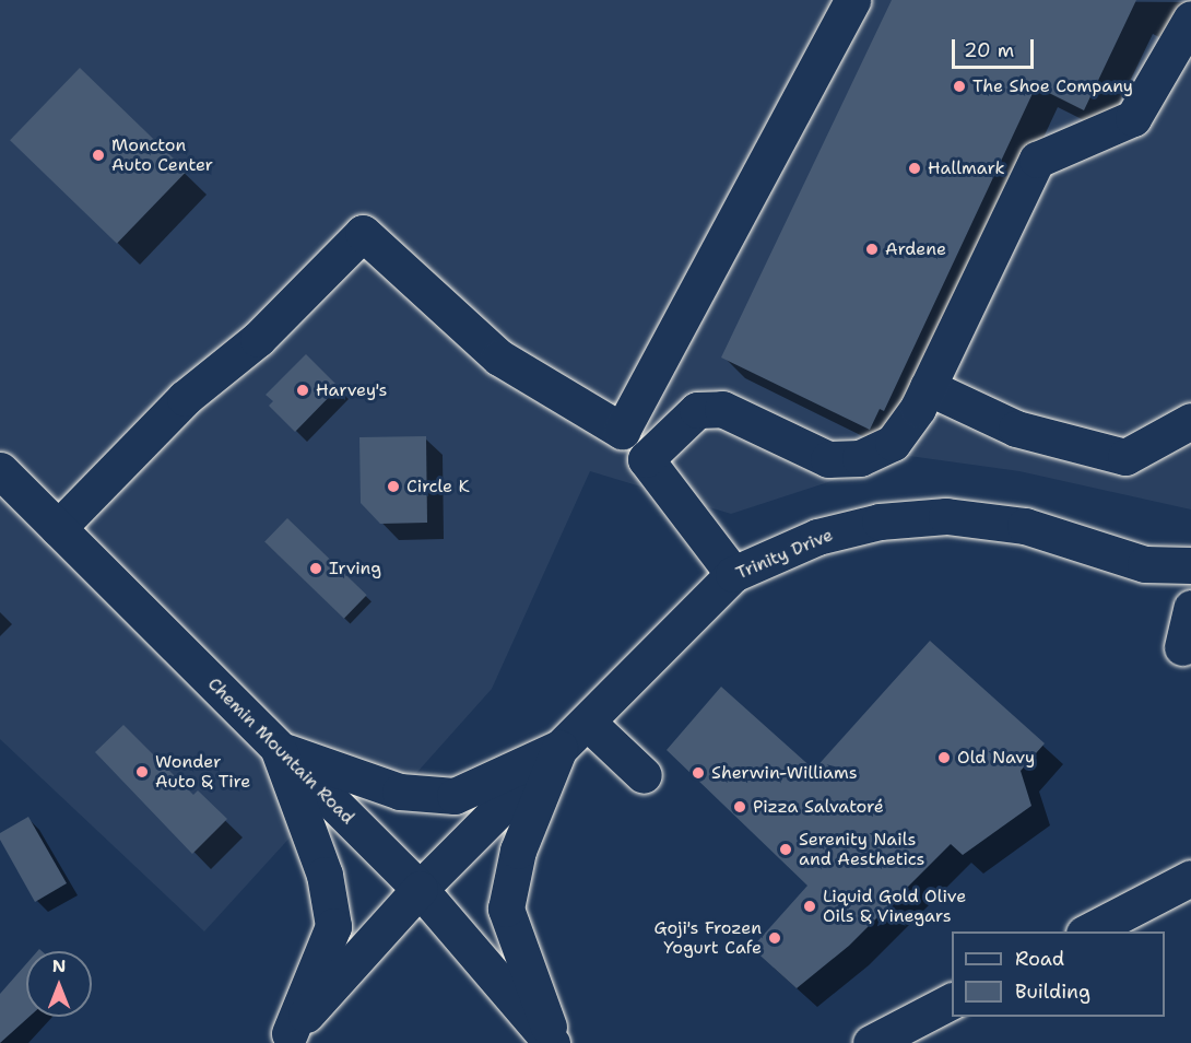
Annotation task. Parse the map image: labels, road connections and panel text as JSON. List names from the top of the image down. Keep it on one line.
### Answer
{"streets":{"main road":["Trinity Drive","Chemin Mountain Road"]},"crossings":[["Trinity Drive","Chemin Mountain Road"]],"places":["The Shoe Company","Moncton Auto Center","Hallmark","Ardene","Harvey's","Circle K","Irving","Old Navy","Wonder Auto & Tire","Sherwin-Williams","Pizza Salvatoré","Serenity Nails and Aesthetics","Liquid Gold Olive Oils & Vinegars","Goji's Frozen Yogurt Cafe"],"legend":["Road","Building"],"scale_bar":"20 m","north":"top"}
